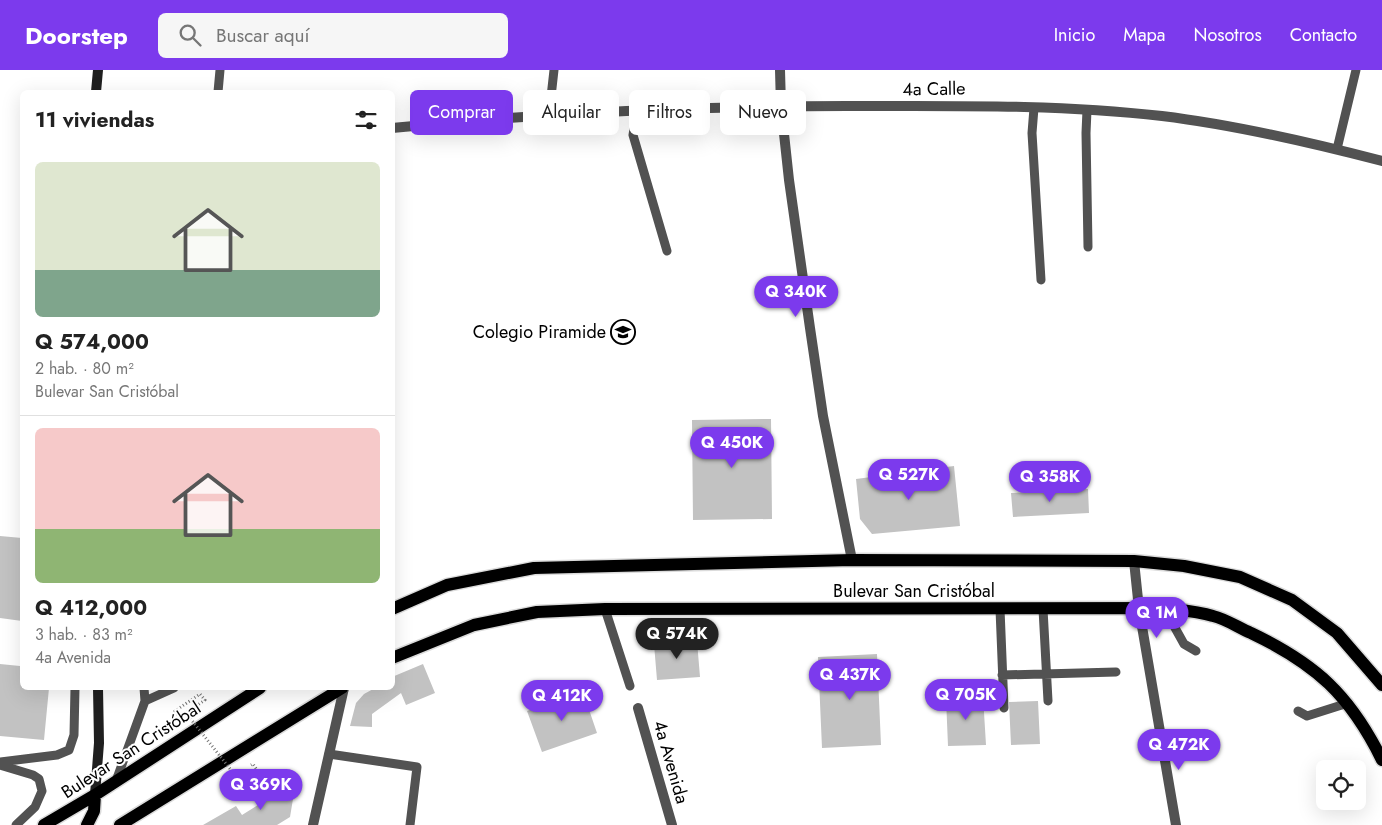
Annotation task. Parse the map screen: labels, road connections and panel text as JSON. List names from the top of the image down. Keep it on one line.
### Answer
{"streets":{"main road":["Bulevar San Cristóbal"],"street":["4a Calle","4a Avenida"]},"places":{"school or university":["Colegio Piramide"]},"page":{"header":"Doorstep","search":"Buscar aquí","nav":["Inicio","Mapa","Nosotros","Contacto"],"chip":["Comprar","Alquilar","Filtros","Nuevo"],"heading":"11 viviendas","list":[{"name":"Q 574,000","note":"2 hab. · 80 m² · Bulevar San Cristóbal"},{"name":"Q 412,000","note":"3 hab. · 83 m² · 4a Avenida"}],"price":["Q 340K","Q 450K","Q 527K","Q 358K","Q 1M","Q 574K","Q 437K","Q 705K","Q 412K","Q 472K","Q 369K"]}}
